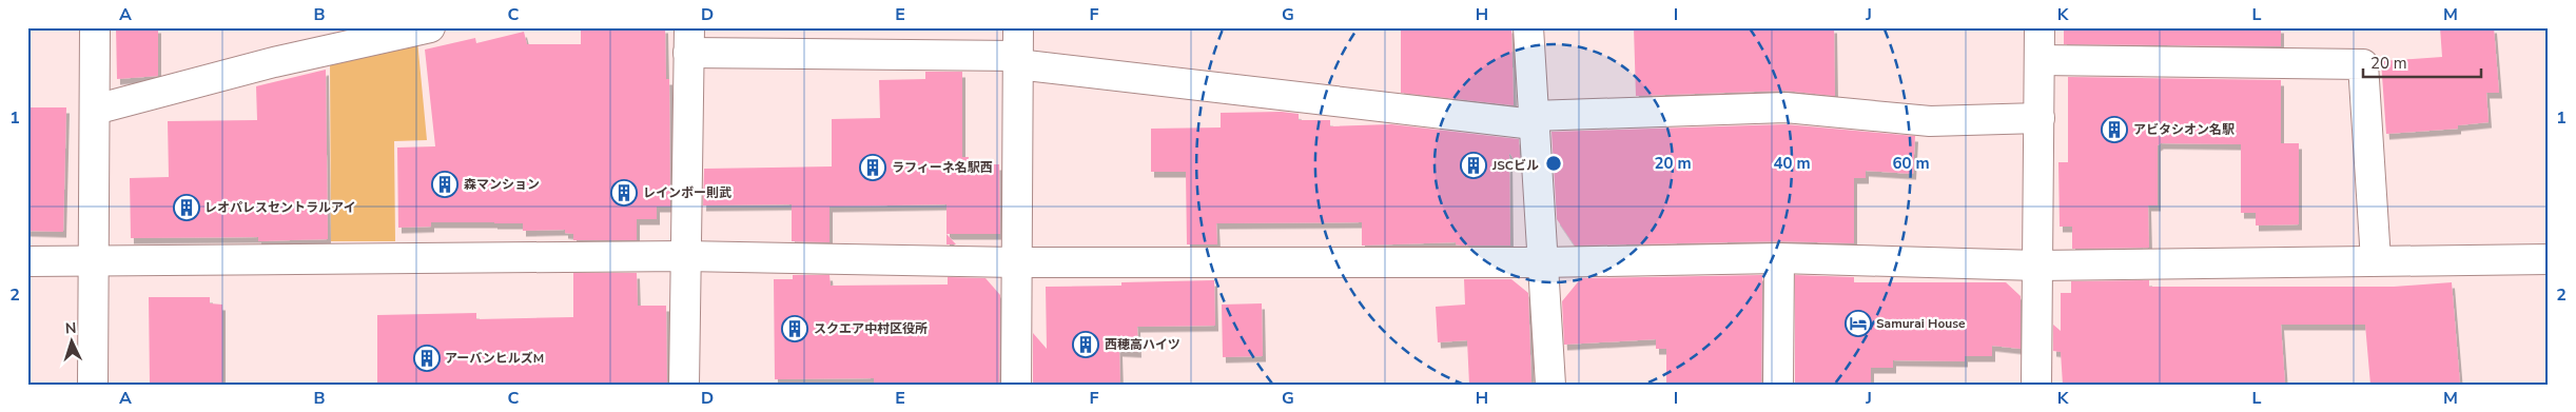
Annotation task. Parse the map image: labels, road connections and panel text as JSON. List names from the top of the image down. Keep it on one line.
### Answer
{"places":{"building":["アビタシオン名駅","JSCビル","ラフィーネ名駅西","森マンション","レインボー則武","レオパレスセントラルアイ","スクエア中村区役所","西穂高ハイツ","アーバンヒルズM"],"hotel":["Samurai House"]},"scale_bar":"20 m","north":"top","grid":{"columns":["A","B","C","D","E","F","G","H","I","J","K","L","M"],"rows":["1","2"]},"rings":["20 m","40 m","60 m"]}
